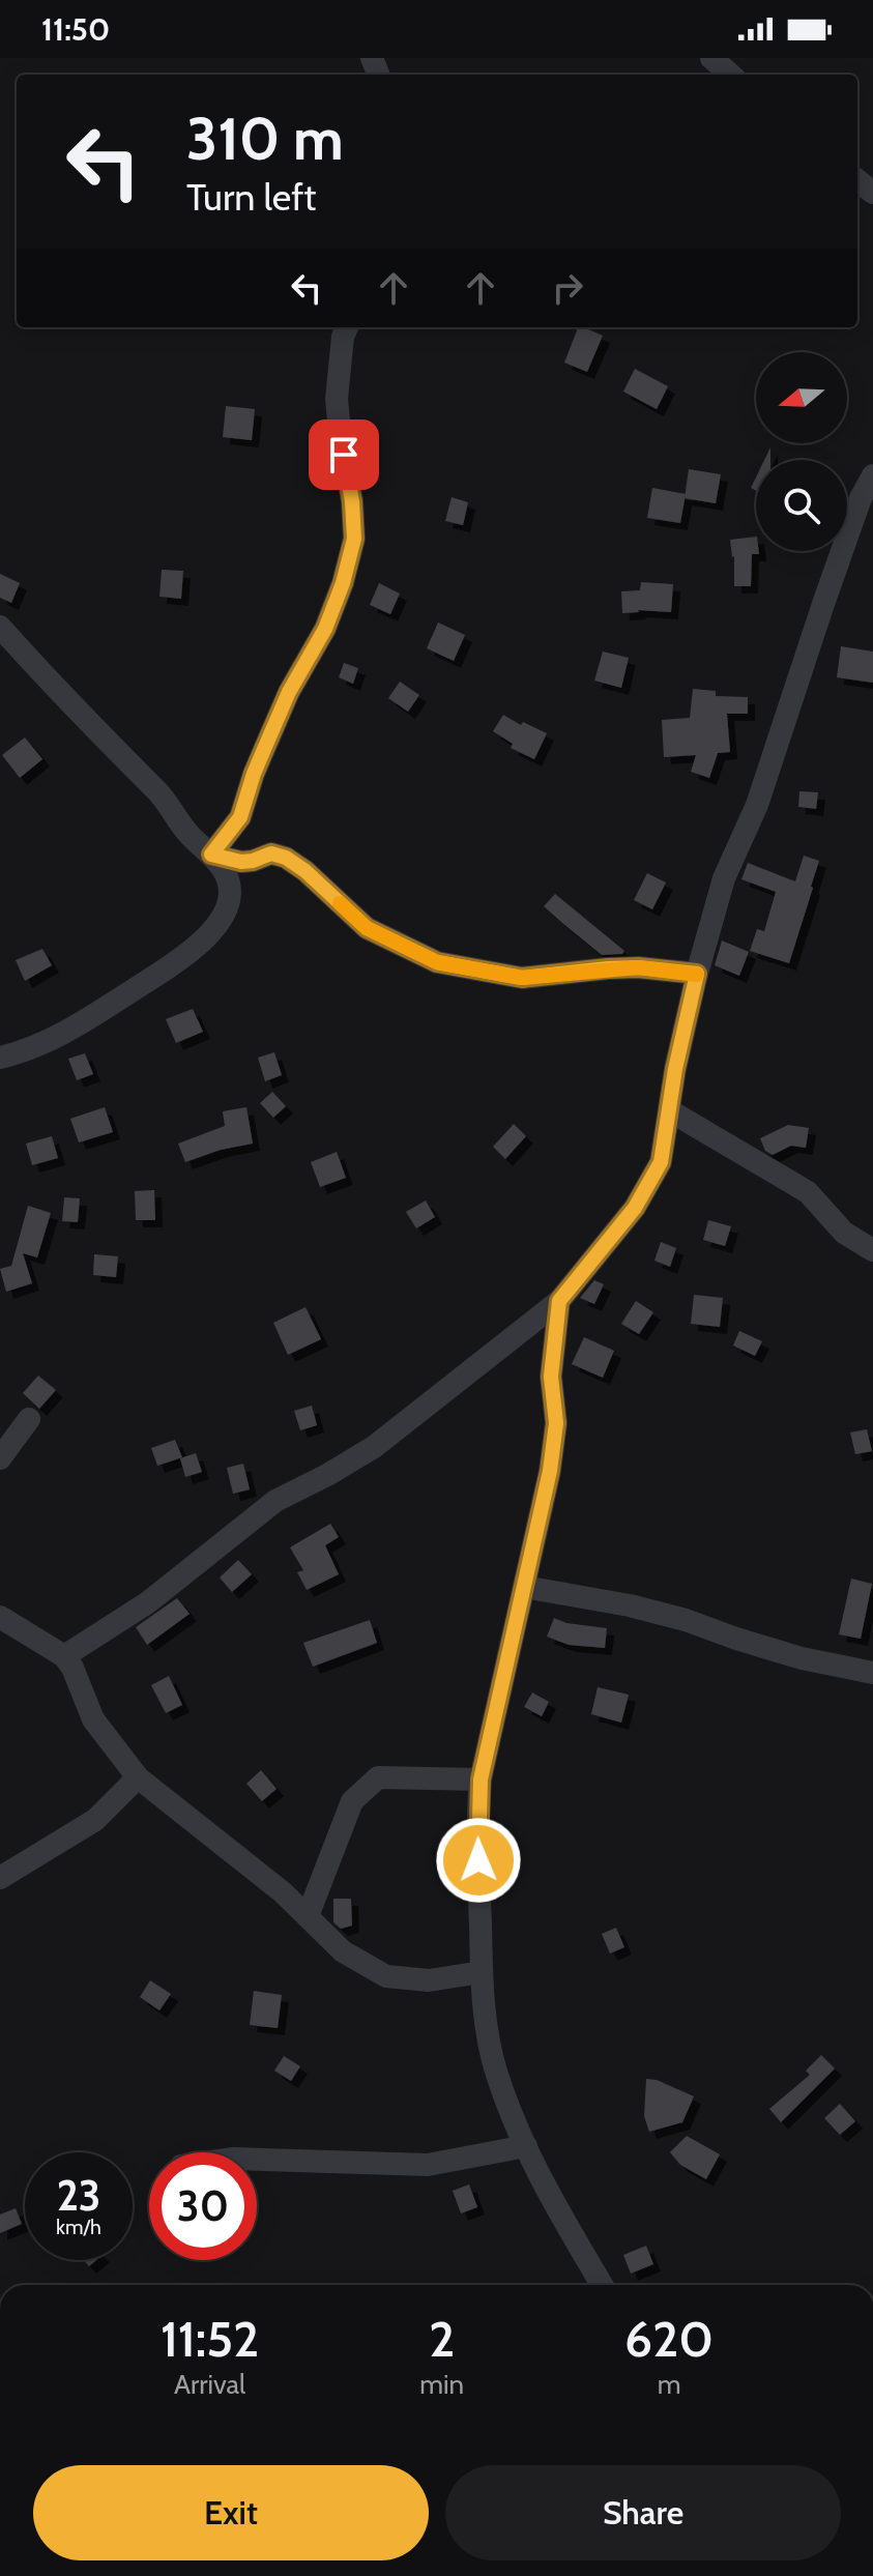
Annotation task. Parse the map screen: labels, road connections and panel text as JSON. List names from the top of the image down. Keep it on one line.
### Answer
{"north":"left","page":{"status":"11:50","turn":["310 m","Turn left"],"speed":"23 km/h","limit":"30","eta":["11:52","Arrival","2","min","620","m"],"buttons":["Exit","Share"]}}
